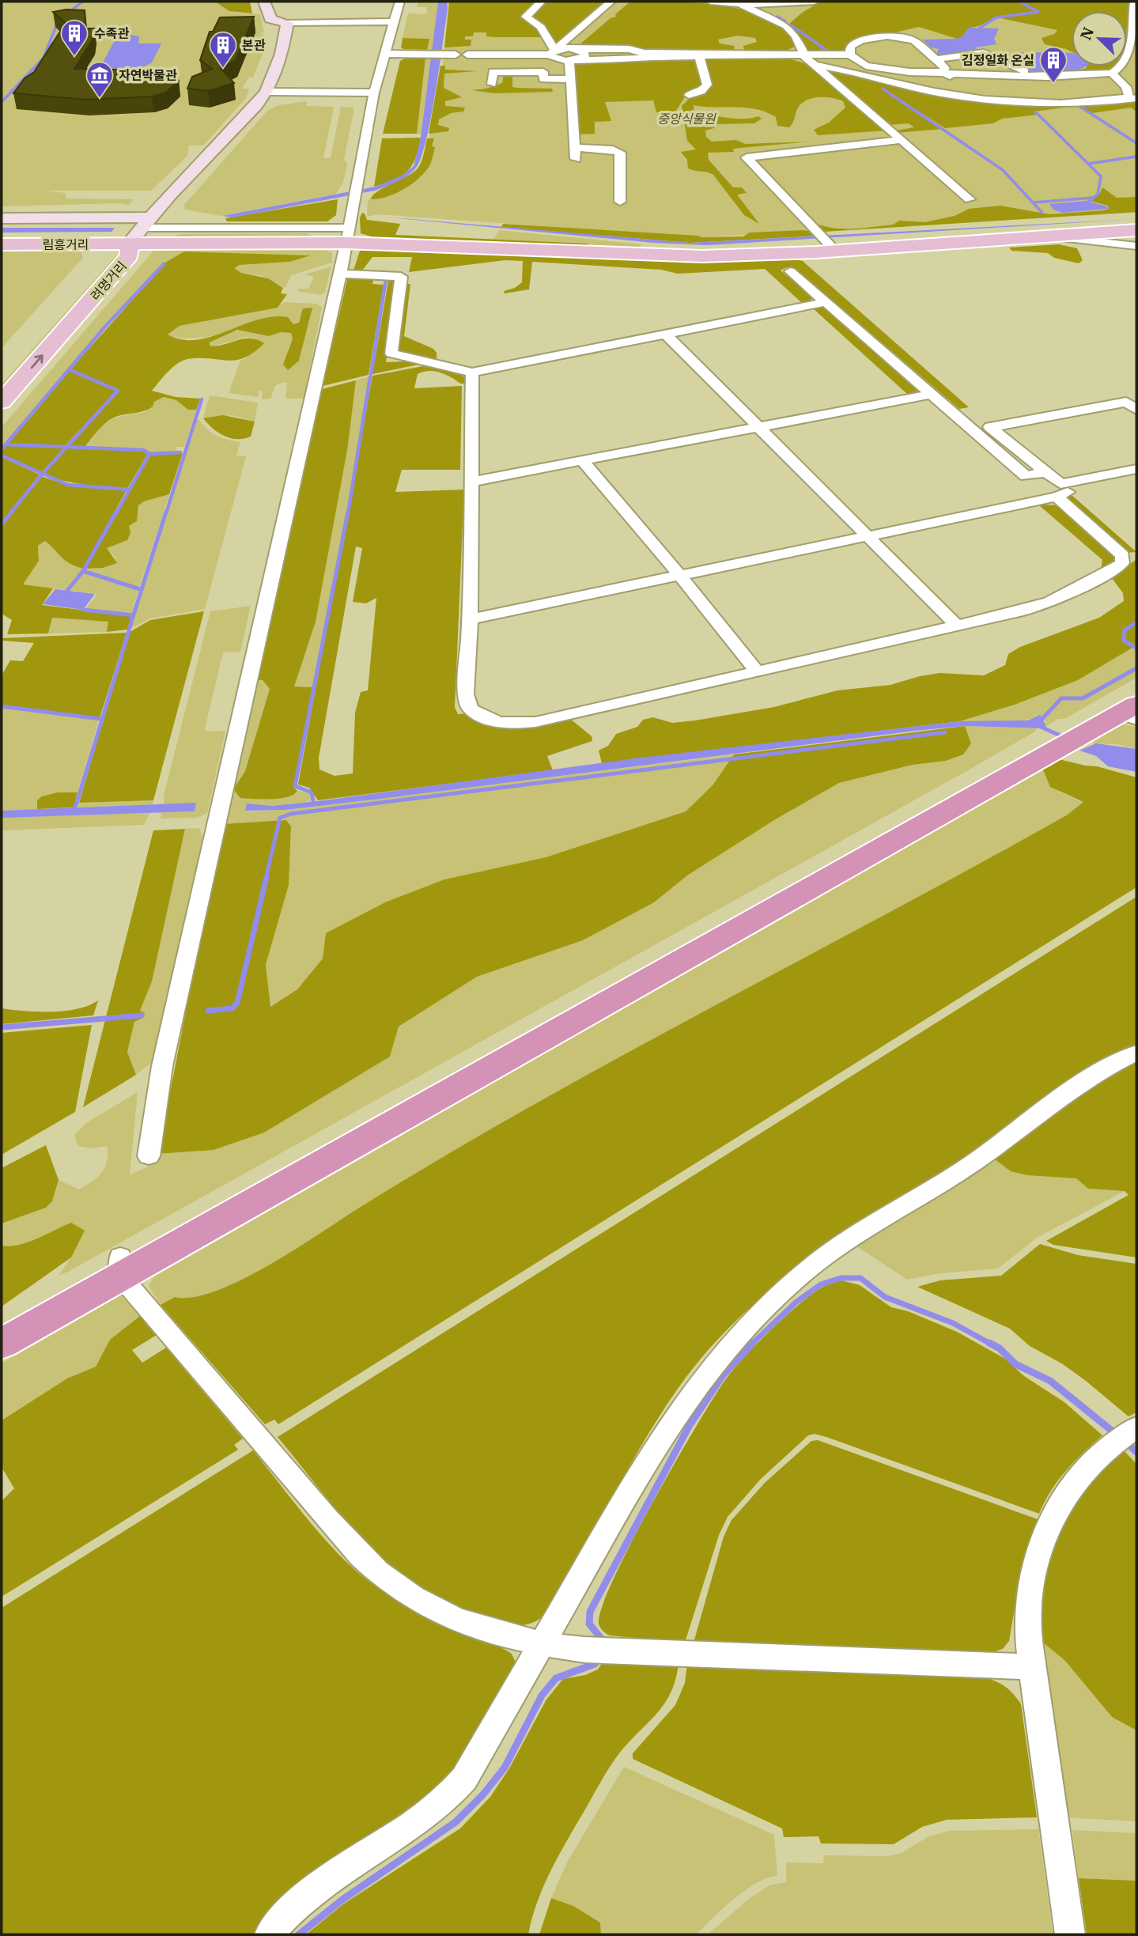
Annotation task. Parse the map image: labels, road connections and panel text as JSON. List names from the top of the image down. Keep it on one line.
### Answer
{"streets":{"main road":["림흥거리","려명거리"]},"crossings":[["림흥거리","려명거리"]],"parks":["중앙식물원"],"places":{"building":["수족관","본관","김정일화 온실"],"museum":["자연박물관"]},"north":"top left"}
